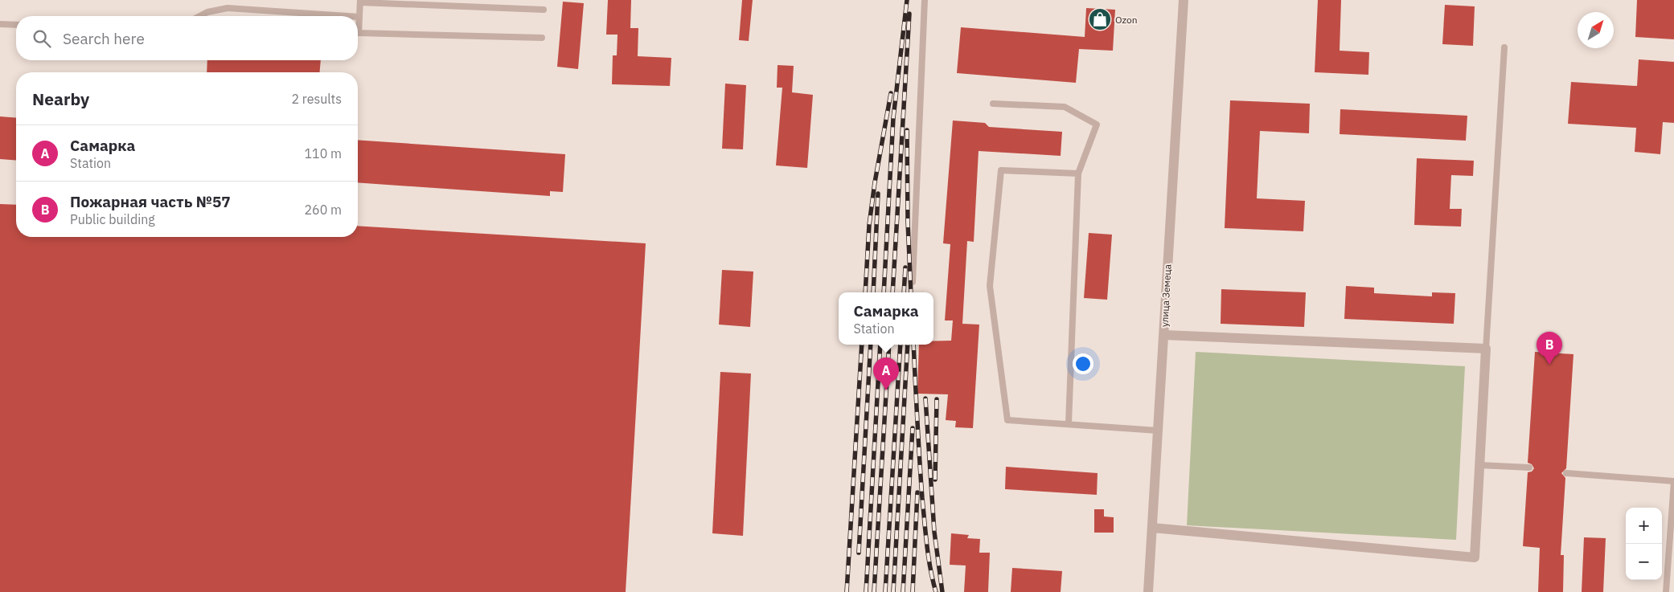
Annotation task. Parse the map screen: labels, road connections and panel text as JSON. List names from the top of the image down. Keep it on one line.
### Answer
{"streets":{"street":["улица Земеца"]},"places":{"shop":["Ozon"]},"north":"top right","page":{"search":"Search here","heading":["Nearby","2 results"],"list":[{"mark":"A","name":"Самарка","note":"Station","value":"110 m"},{"mark":"B","name":"Пожарная часть №57","note":"Public building","value":"260 m"}],"popup":["Самарка","Station"],"pins":["B","A"],"map_buttons":["+","−"]}}
